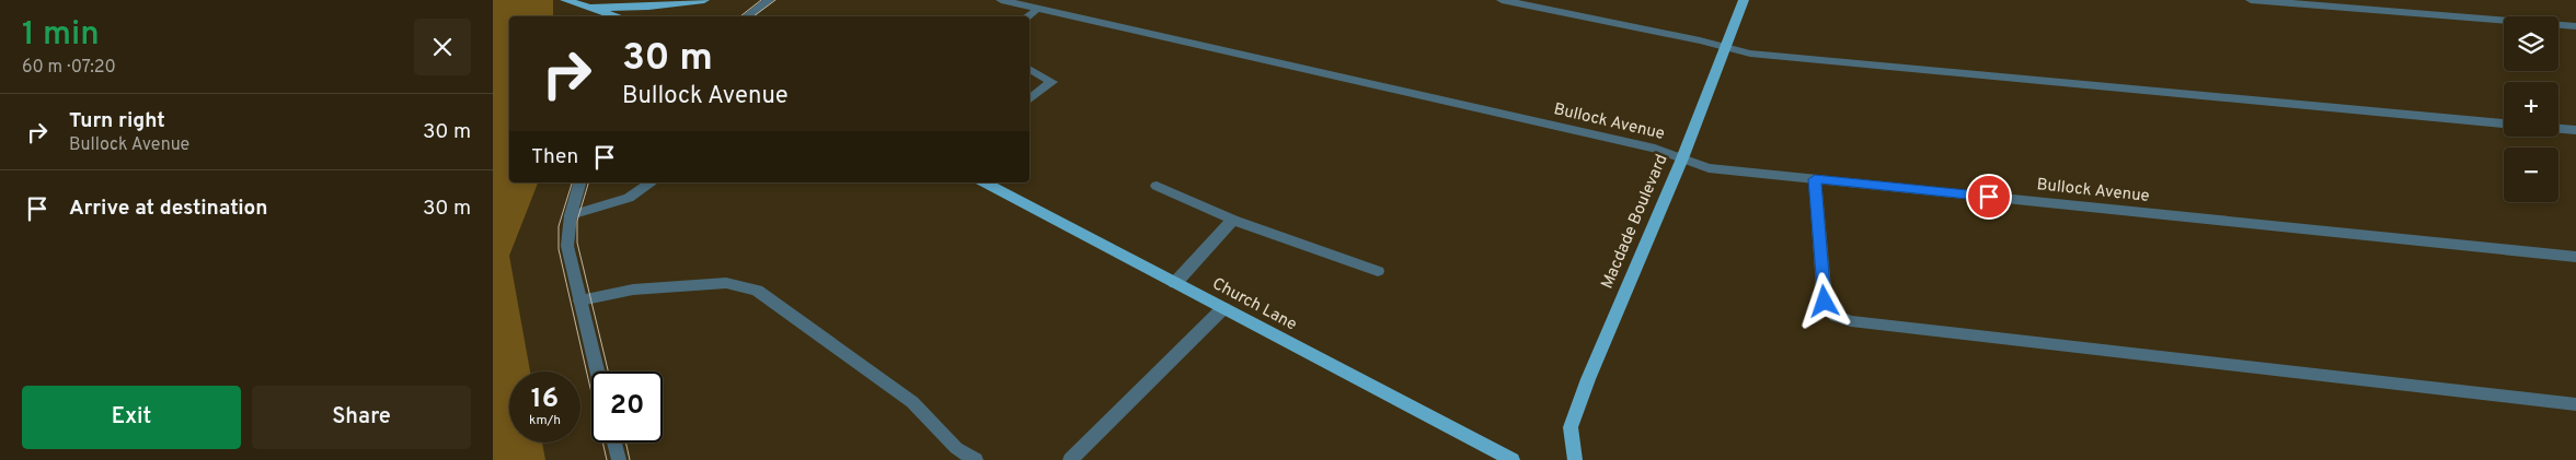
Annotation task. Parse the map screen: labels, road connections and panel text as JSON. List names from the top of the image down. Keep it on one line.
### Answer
{"streets":{"main road":["Macdade Boulevard","Church Lane"],"street":["Bullock Avenue"]},"crossings":[["Bullock Avenue","Macdade Boulevard"]],"page":{"heading":["1 min","60 m · 07:20"],"map_buttons":["+","−"],"turn":["30 m","Bullock Avenue"],"list":[{"name":"Turn right","note":"Bullock Avenue","value":"30 m"},{"name":"Arrive at destination","value":"30 m"}],"then":"Then","speed":"16 km/h","limit":"20","buttons":["Exit","Share"]}}
